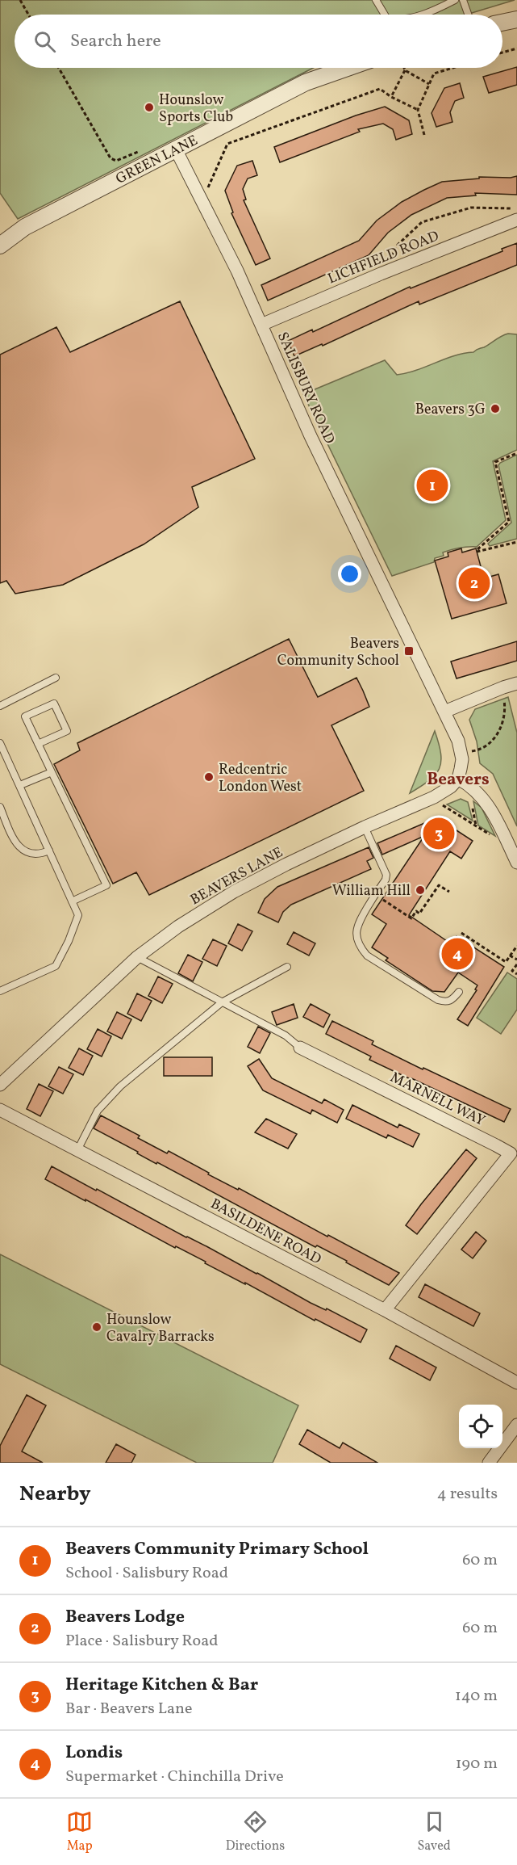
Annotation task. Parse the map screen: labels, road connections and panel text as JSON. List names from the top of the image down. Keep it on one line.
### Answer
{"streets":{"street":["GREEN LANE","LICHFIELD ROAD","SALISBURY ROAD","BEAVERS LANE","MARNELL WAY","BASILDENE ROAD"]},"crossings":[["GREEN LANE","SALISBURY ROAD"],["LICHFIELD ROAD","SALISBURY ROAD"],["MARNELL WAY","BASILDENE ROAD"]],"districts":["Beavers"],"places":{"other":["Hounslow Sports Club","Beavers 3G","Redcentric London West","William Hill","Hounslow Cavalry Barracks"],"transit":["Beavers Community School"]},"page":{"search":"Search here","pins":["1","2","3","4"],"heading":["Nearby","4 results"],"list":[{"mark":"1","name":"Beavers Community Primary School","note":"School · Salisbury Road","value":"60 m"},{"mark":"2","name":"Beavers Lodge","note":"Place · Salisbury Road","value":"60 m"},{"mark":"3","name":"Heritage Kitchen & Bar","note":"Bar · Beavers Lane","value":"140 m"},{"mark":"4","name":"Londis","note":"Supermarket · Chinchilla Drive","value":"190 m"}],"nav":["Map","Directions","Saved"]}}
